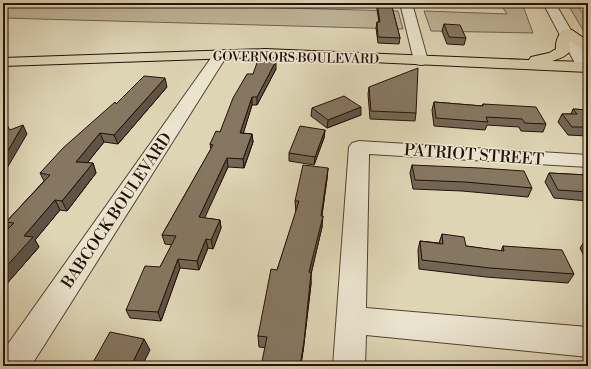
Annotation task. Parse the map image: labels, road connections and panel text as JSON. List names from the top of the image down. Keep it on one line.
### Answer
{"streets":{"main road":["GOVERNORS BOULEVARD"],"street":["PATRIOT STREET","BABCOCK BOULEVARD"]},"crossings":[["GOVERNORS BOULEVARD","BABCOCK BOULEVARD"]]}
